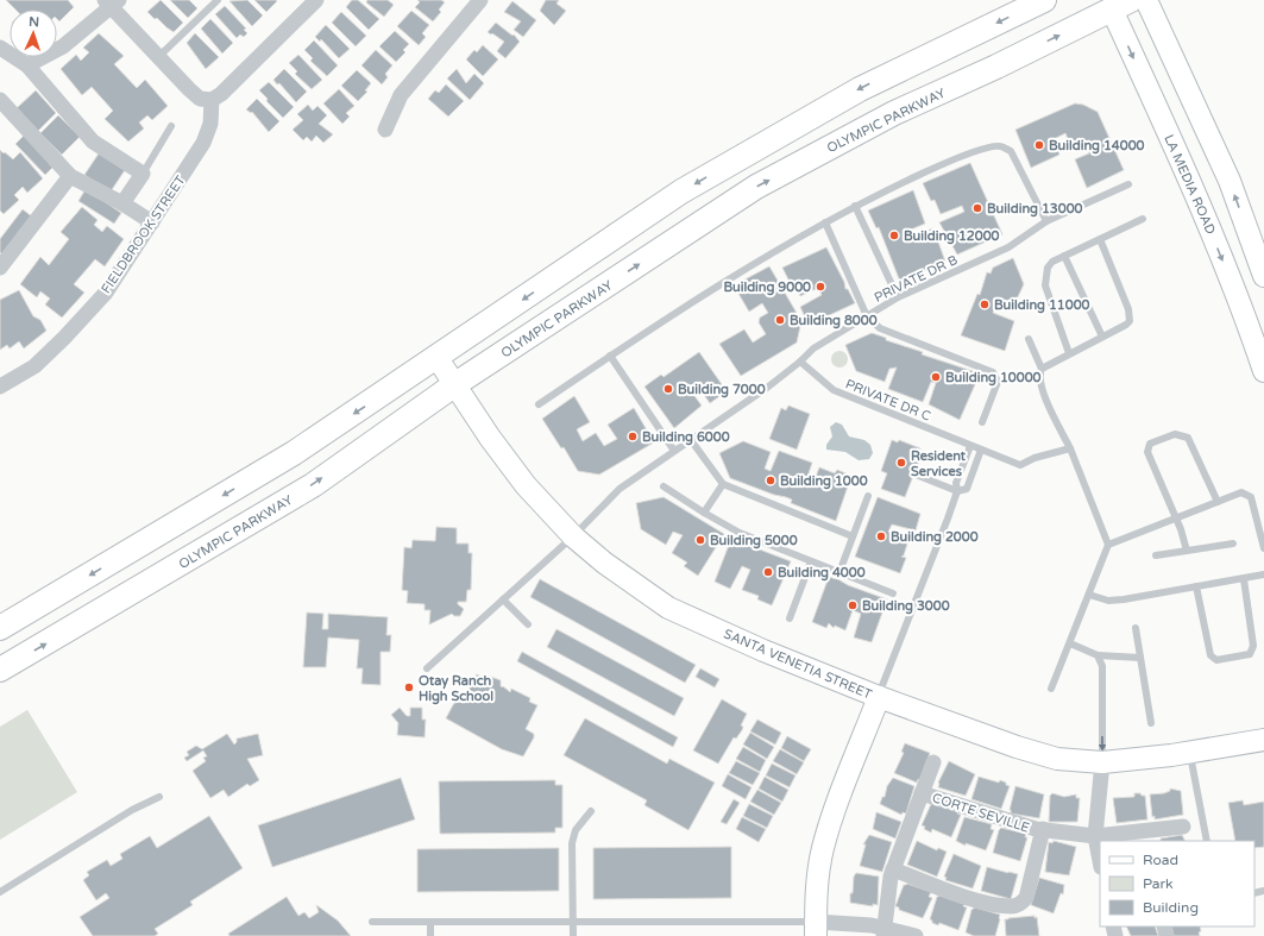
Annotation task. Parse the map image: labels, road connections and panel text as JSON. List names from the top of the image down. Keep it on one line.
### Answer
{"streets":{"main road":["OLYMPIC PARKWAY"],"street":["LA MEDIA ROAD","FIELDBROOK STREET","SANTA VENETIA STREET","CORTE SEVILLE"],"lane":["PRIVATE DR B","PRIVATE DR C"]},"crossings":[["OLYMPIC PARKWAY","LA MEDIA ROAD"],["OLYMPIC PARKWAY","SANTA VENETIA STREET"],["PRIVATE DR B","PRIVATE DR C"],["PRIVATE DR B","SANTA VENETIA STREET"]],"places":["Building 14000","Building 13000","Building 12000","Building 9000","Building 11000","Building 8000","Building 10000","Building 7000","Building 6000","Resident Services","Building 1000","Building 2000","Building 5000","Building 4000","Building 3000","Otay Ranch High School"],"legend":["Road","Park","Building"],"north":"top"}
